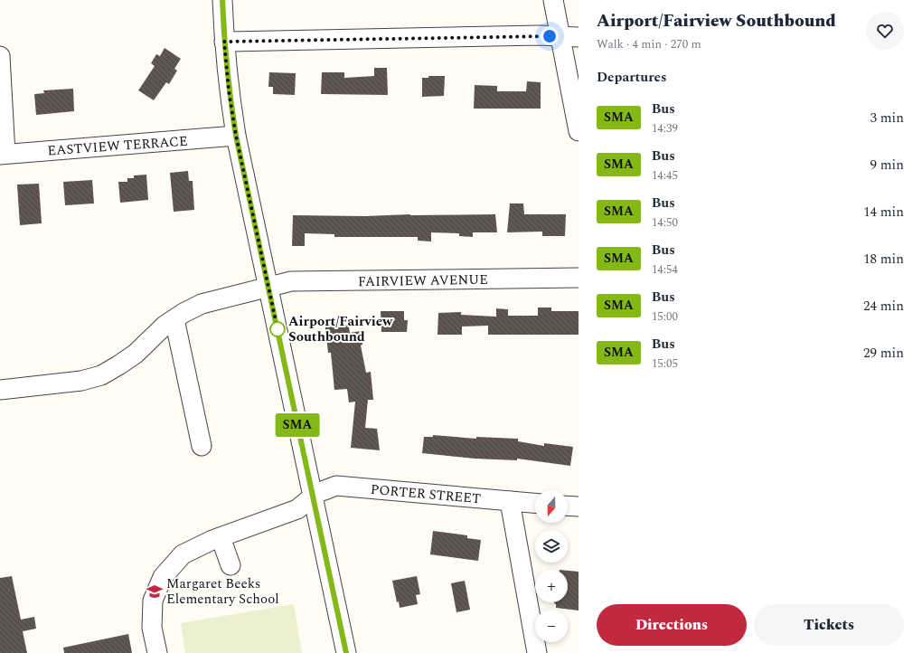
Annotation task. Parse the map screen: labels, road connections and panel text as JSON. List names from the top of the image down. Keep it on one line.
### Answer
{"streets":{"street":["EASTVIEW TERRACE","FAIRVIEW AVENUE","PORTER STREET"]},"places":{"other":["Airport/Fairview Southbound"],"school or university":["Margaret Beeks Elementary School"]},"lines":["bus line SMA"],"north":"bottom","page":{"on_map":"SMA","heading":[["Airport/Fairview Southbound","Walk · 4 min · 270 m"],"Departures"],"list":[{"mark":"SMA","name":"Bus","note":"14:39","value":"3 min"},{"mark":"SMA","name":"Bus","note":"14:45","value":"9 min"},{"mark":"SMA","name":"Bus","note":"14:50","value":"14 min"},{"mark":"SMA","name":"Bus","note":"14:54","value":"18 min"},{"mark":"SMA","name":"Bus","note":"15:00","value":"24 min"},{"mark":"SMA","name":"Bus","note":"15:05","value":"29 min"}],"map_buttons":["+","−"],"buttons":["Directions","Tickets"]}}
